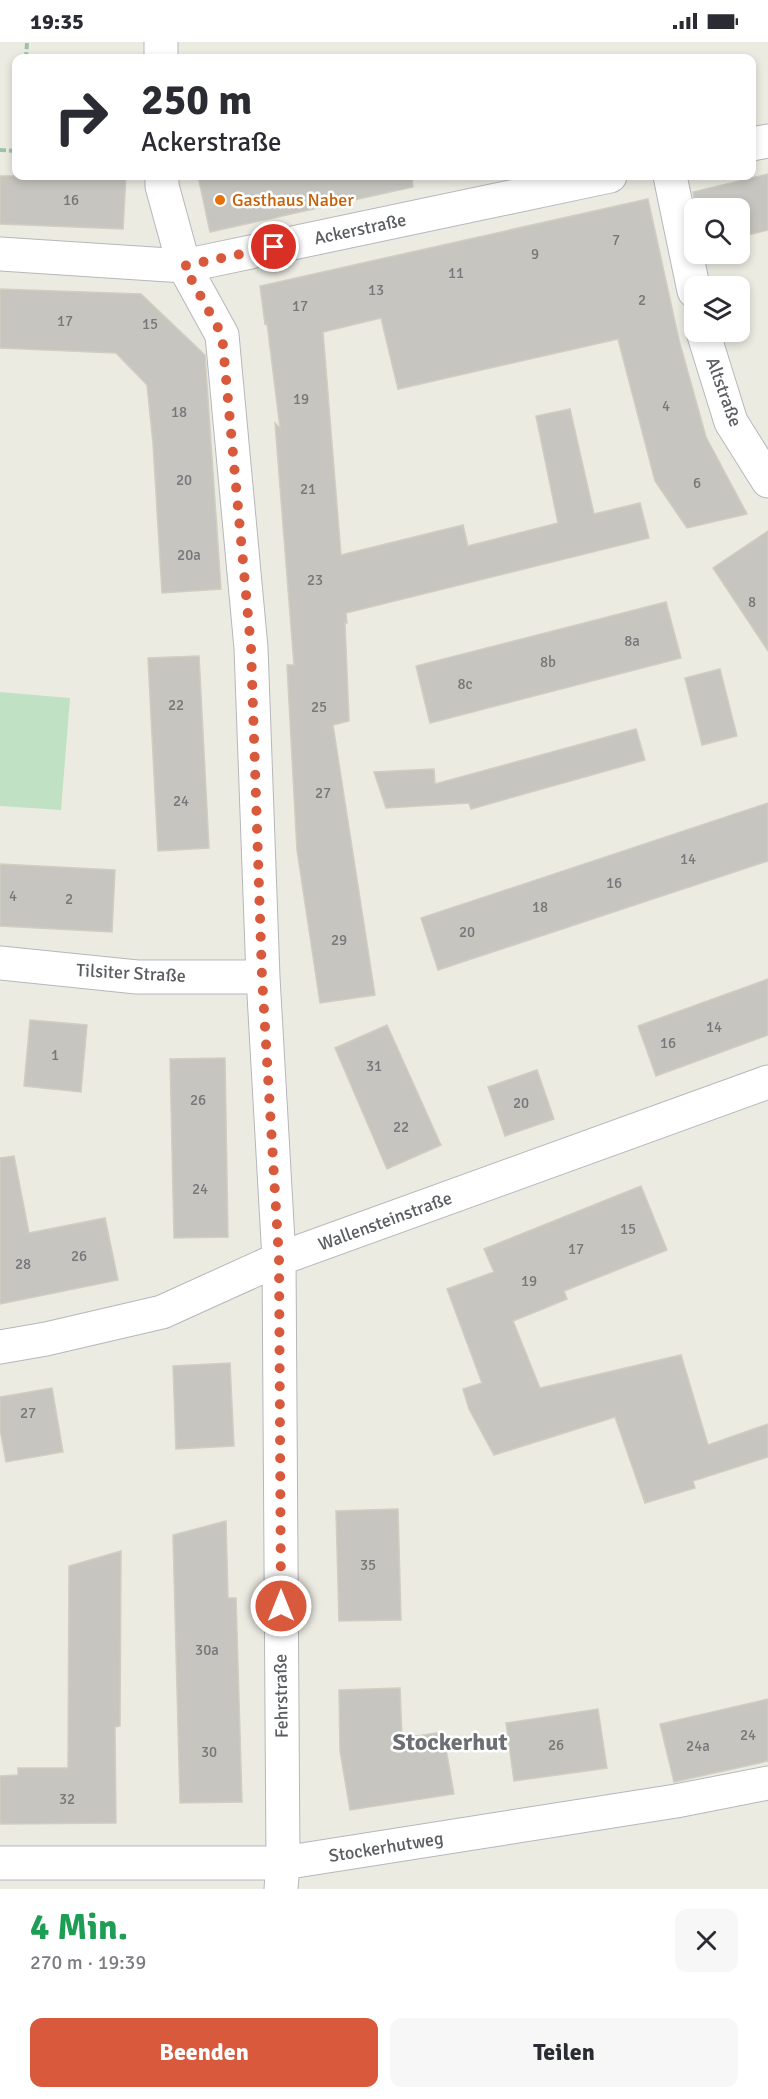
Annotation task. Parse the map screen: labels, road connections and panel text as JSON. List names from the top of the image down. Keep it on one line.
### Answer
{"streets":{"street":["Ackerstraße","Altstraße","Tilsiter Straße","Wallensteinstraße","Fehrstraße","Stockerhutweg"]},"crossings":[["Ackerstraße","Fehrstraße"],["Tilsiter Straße","Fehrstraße"],["Wallensteinstraße","Fehrstraße"],["Fehrstraße","Stockerhutweg"]],"districts":["Stockerhut"],"places":["Gasthaus Naber"],"house_numbers":["16","7","9","11","13","2","17","17","15","19","4","18","20","6","21","20a","23","8","8a","8b","8c","22","25","27","24","14","16","4","2","18","20","29","14","16","1","31","26","20","22","24","15","17","26","28","19","27","35","30a","24","26","24a","30","32"],"page":{"status":"19:35","turn":["250 m","Ackerstraße"],"heading":["4 Min.","270 m · 19:39"],"buttons":["Beenden","Teilen"]}}
